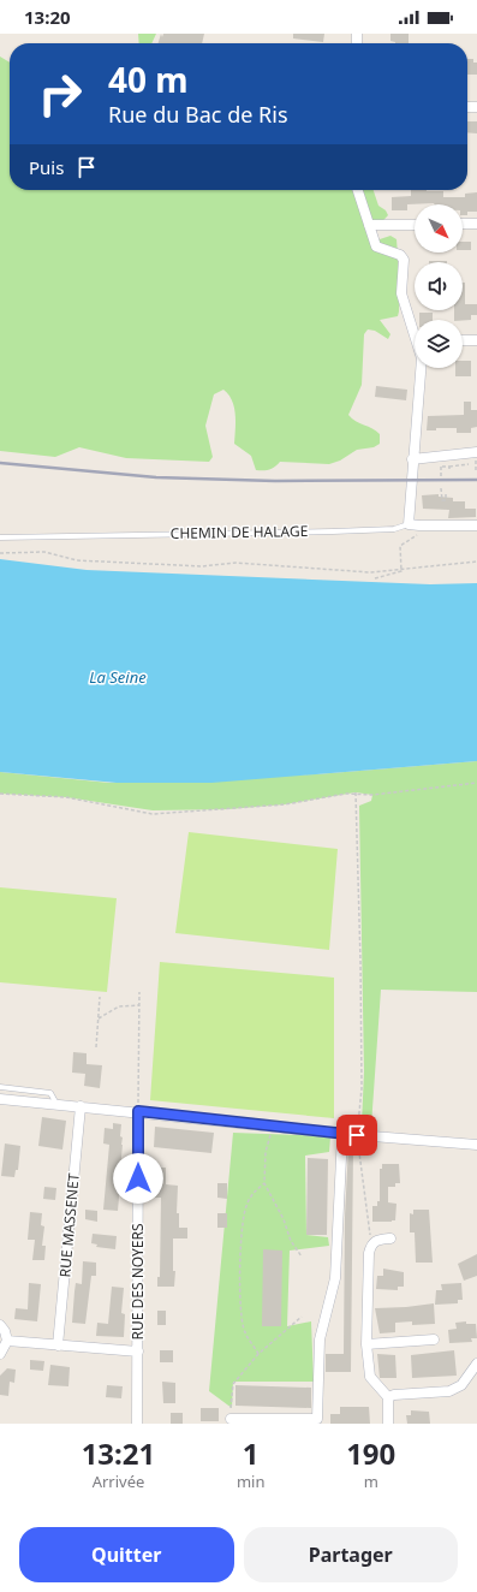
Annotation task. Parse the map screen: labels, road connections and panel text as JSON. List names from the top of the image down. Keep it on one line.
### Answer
{"streets":{"street":["CHEMIN DE HALAGE","RUE MASSENET","RUE DES NOYERS"]},"water":["La Seine"],"north":"bottom right","page":{"status":"13:20","turn":["40 m","Rue du Bac de Ris"],"then":"Puis","eta":["13:21","Arrivée","1","min","190","m"],"buttons":["Quitter","Partager"]}}
